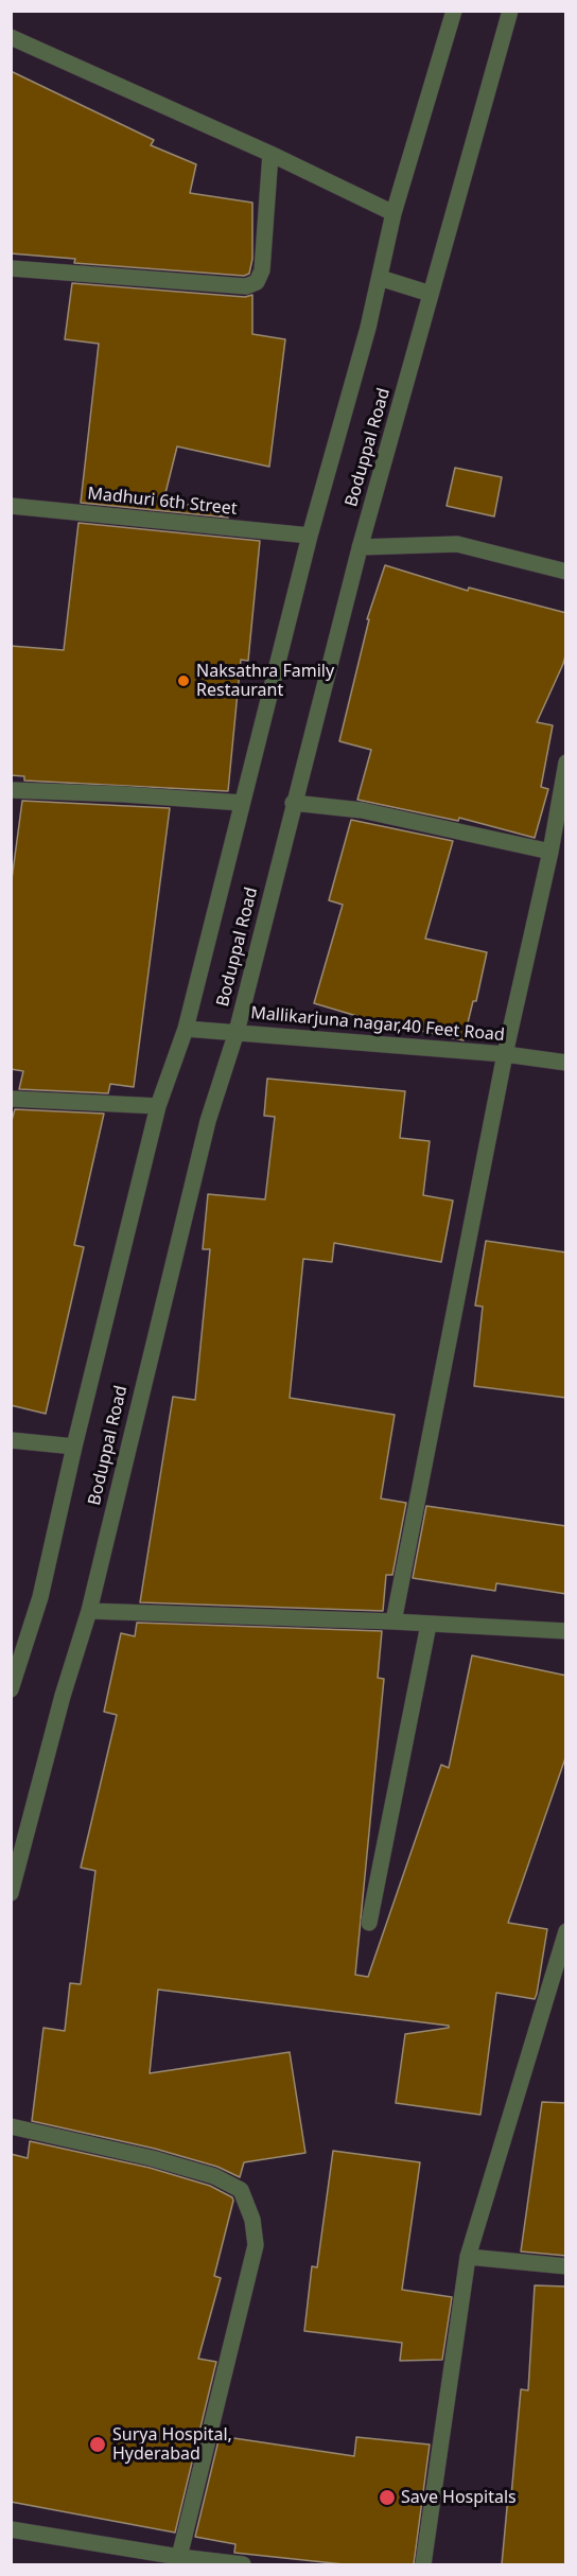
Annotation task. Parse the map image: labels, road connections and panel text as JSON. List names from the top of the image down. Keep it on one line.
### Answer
{"streets":{"street":["Boduppal Road","Madhuri 6th Street","Mallikarjuna nagar,40 Feet Road"]},"crossings":[["Boduppal Road","Madhuri 6th Street"],["Boduppal Road","Mallikarjuna nagar,40 Feet Road"]],"places":["Naksathra Family Restaurant","Surya Hospital, Hyderabad","Save Hospitals"]}
